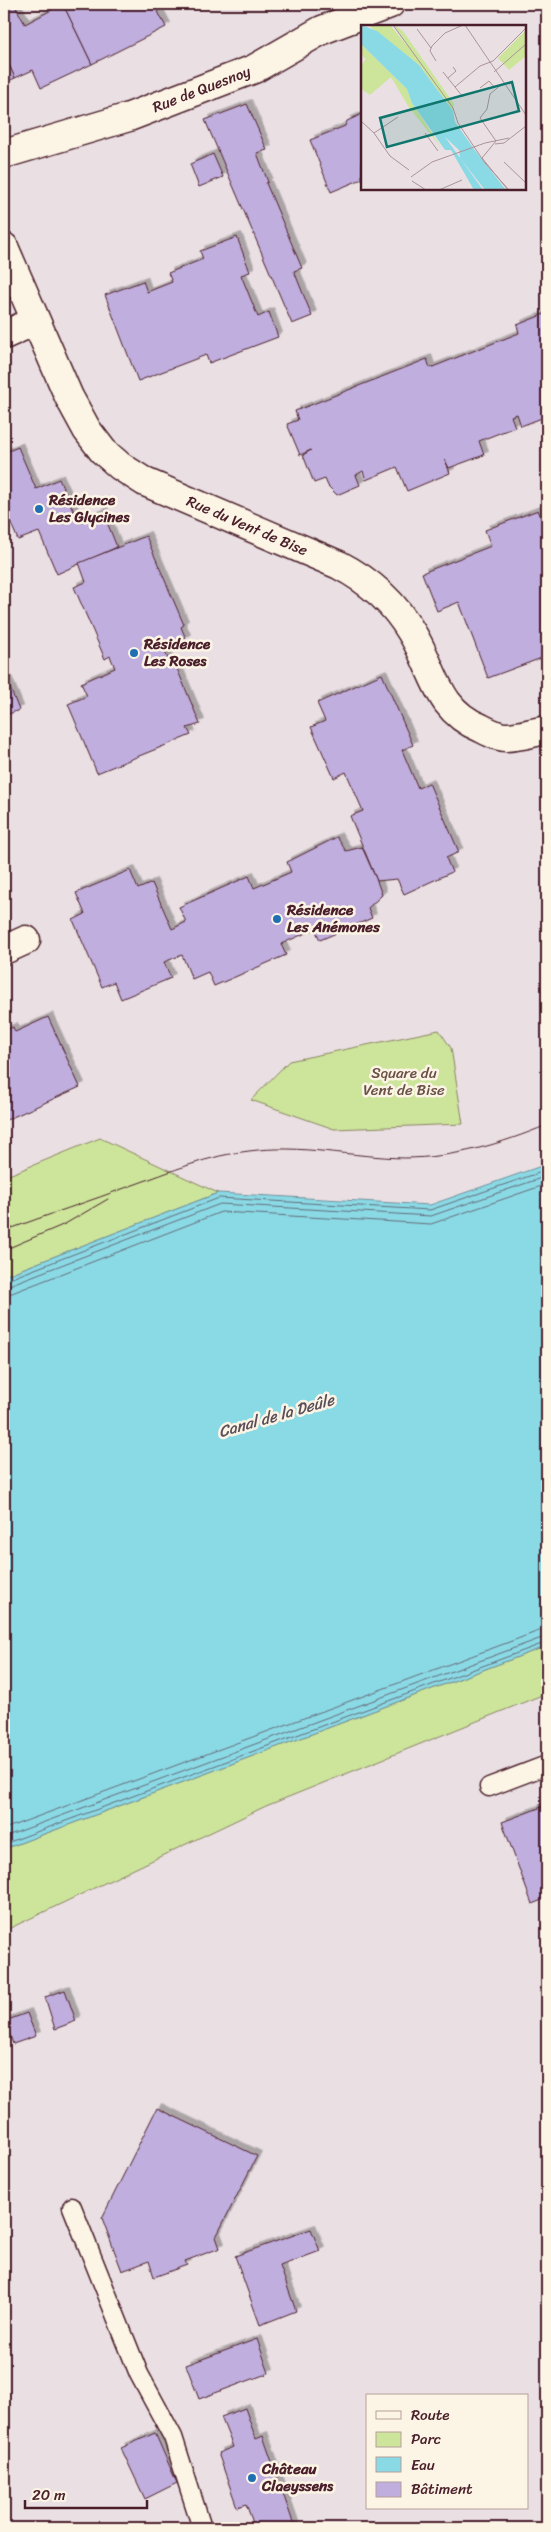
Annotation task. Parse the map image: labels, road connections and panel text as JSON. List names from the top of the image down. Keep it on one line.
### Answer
{"streets":{"street":["Rue de Quesnoy","Rue du Vent de Bise"]},"water":["Canal de la Deûle"],"parks":["Square du Vent de Bise"],"places":["Résidence Les Glycines","Résidence Les Roses","Résidence Les Anémones","Château Claeyssens"],"legend":["Route","Parc","Eau","Bâtiment"],"scale_bar":"20 m"}
